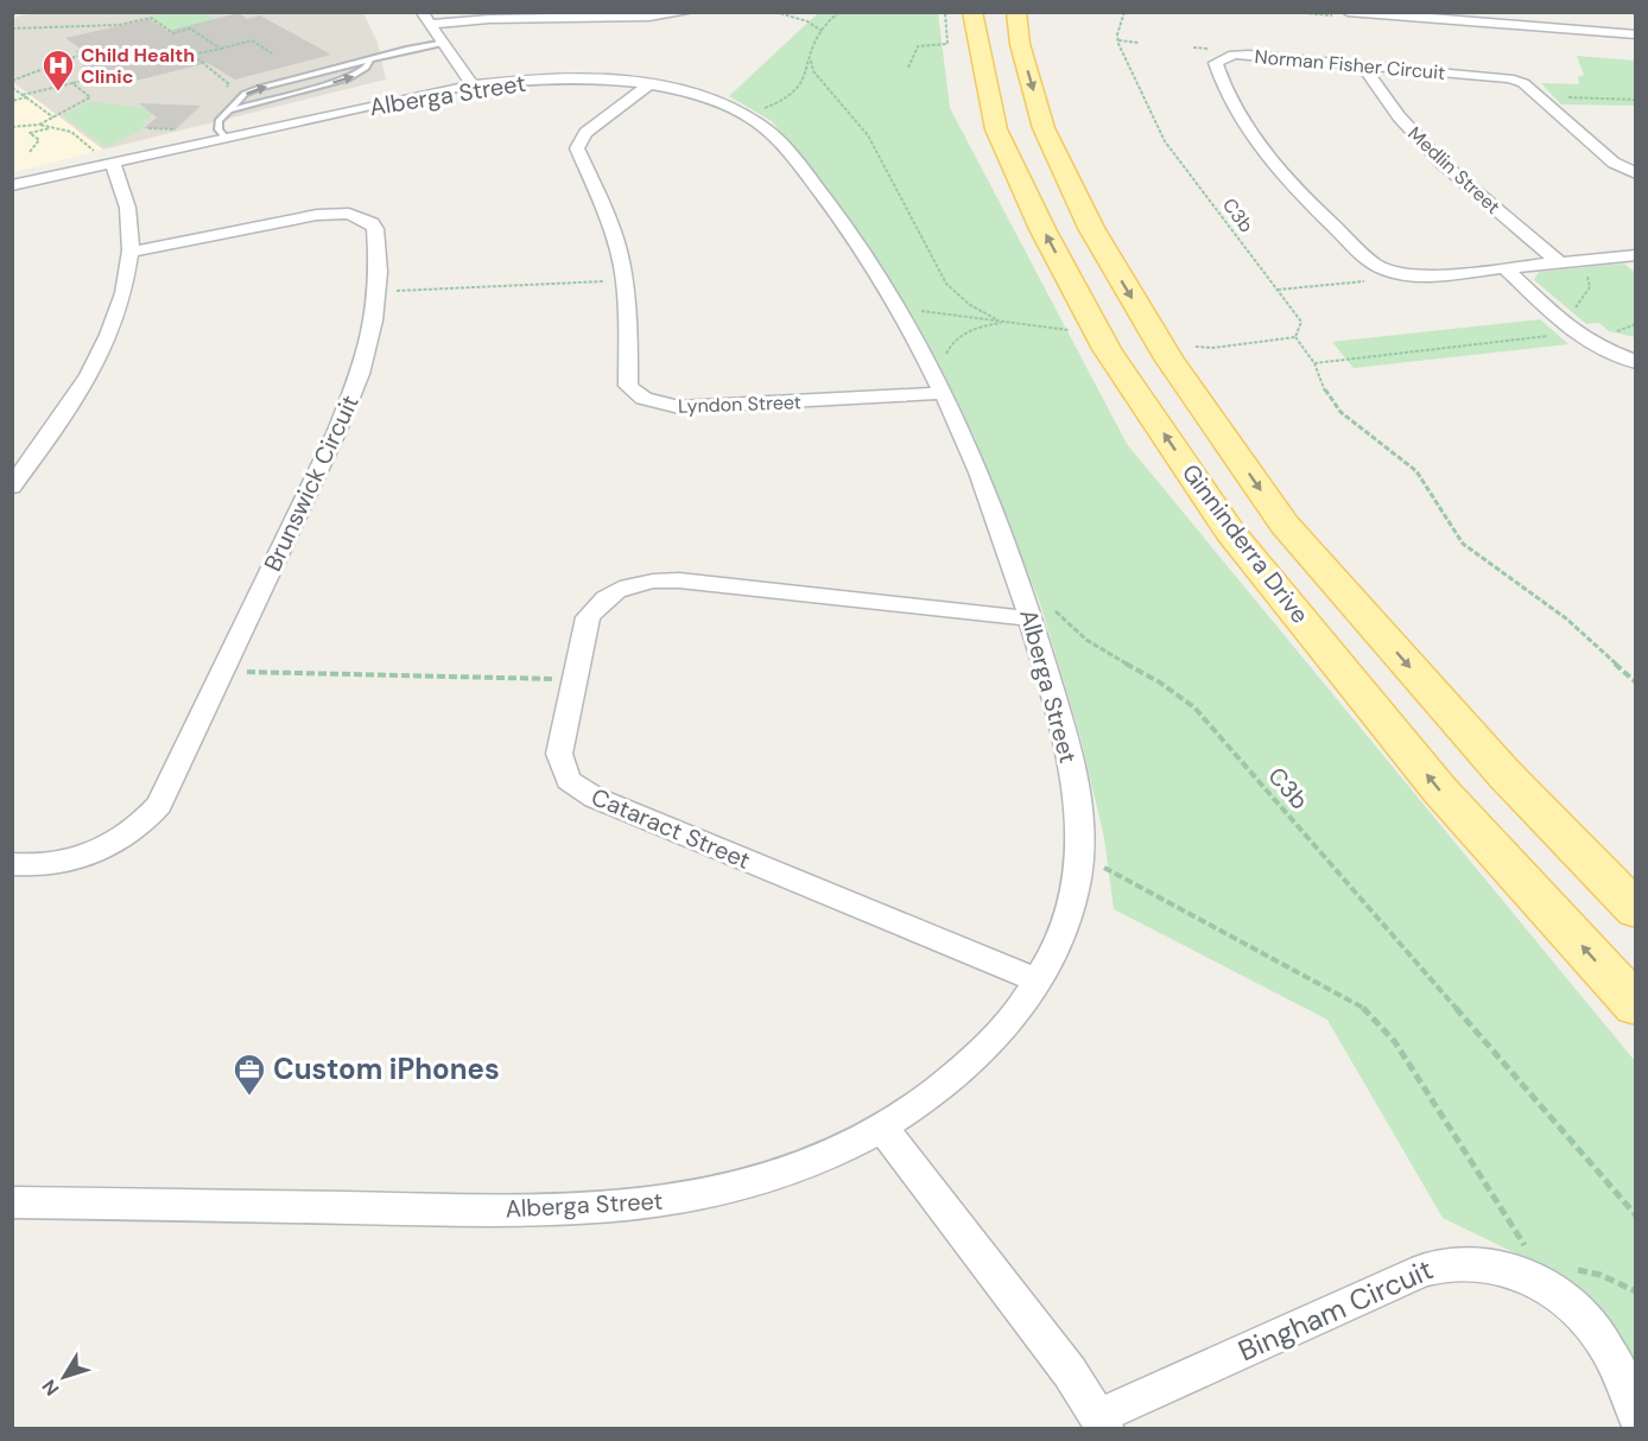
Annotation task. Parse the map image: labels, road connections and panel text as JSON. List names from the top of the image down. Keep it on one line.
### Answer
{"streets":{"main road":["Ginninderra Drive"],"street":["Norman Fisher Circuit","Alberga Street","Medlin Street","Lyndon Street","Brunswick Circuit","Cataract Street","Bingham Circuit"],"path":["C3b"]},"crossings":[["Norman Fisher Circuit","Medlin Street"],["Alberga Street","C3b"],["Alberga Street","Lyndon Street"],["Alberga Street","Cataract Street"],["Alberga Street","Bingham Circuit"],["C3b","Cataract Street"]],"places":{"hospital":["Child Health Clinic"],"office":["Custom iPhones"]},"north":"bottom left"}
